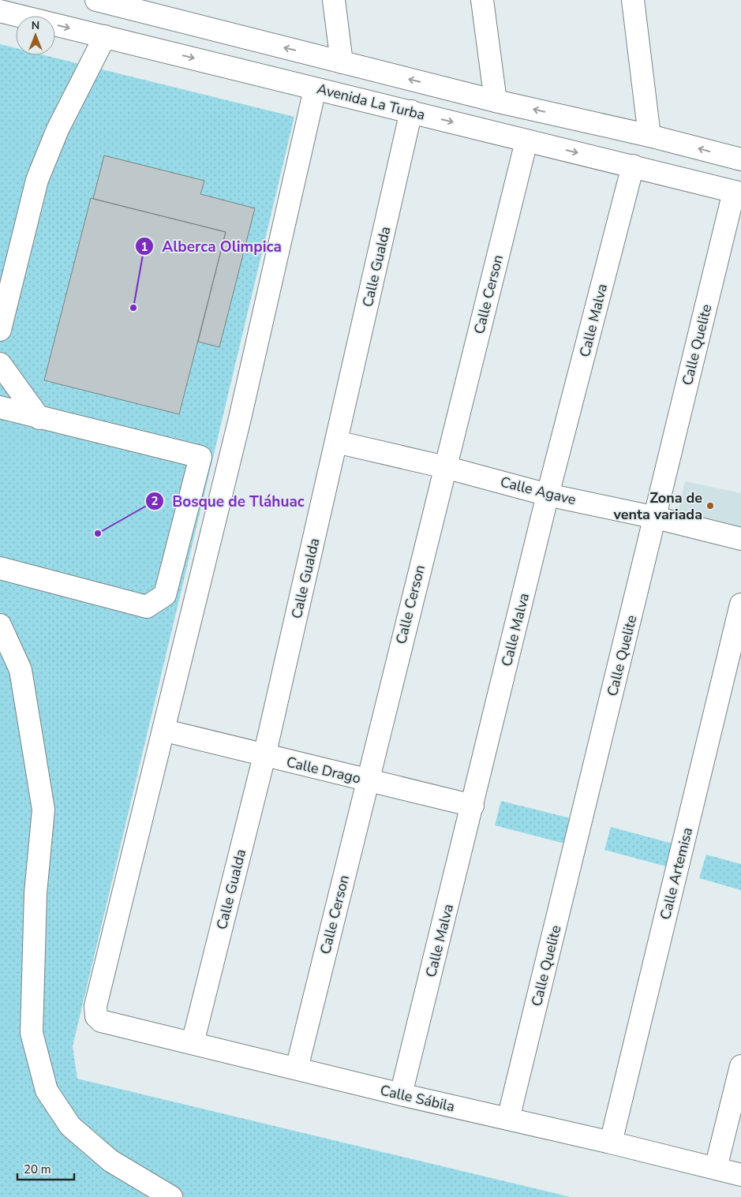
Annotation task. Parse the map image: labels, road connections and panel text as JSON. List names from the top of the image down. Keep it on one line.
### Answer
{"streets":{"street":["Avenida La Turba","Calle Gualda","Calle Cerson","Calle Malva","Calle Quelite","Calle Agave","Calle Drago","Calle Artemisa","Calle Sábila"]},"crossings":[["Avenida La Turba","Calle Gualda"],["Avenida La Turba","Calle Cerson"],["Avenida La Turba","Calle Malva"],["Avenida La Turba","Calle Quelite"],["Avenida La Turba","Calle Sábila"],["Calle Gualda","Calle Agave"],["Calle Gualda","Calle Drago"],["Calle Gualda","Calle Sábila"],["Calle Cerson","Calle Agave"],["Calle Cerson","Calle Drago"],["Calle Cerson","Calle Sábila"],["Calle Malva","Calle Agave"],["Calle Malva","Calle Drago"],["Calle Malva","Calle Sábila"],["Calle Quelite","Calle Agave"],["Calle Quelite","Calle Sábila"],["Calle Artemisa","Calle Sábila"]],"places":["Alberca Olimpica","Zona de venta variada","Bosque de Tláhuac"],"scale_bar":"20 m","north":"top"}
